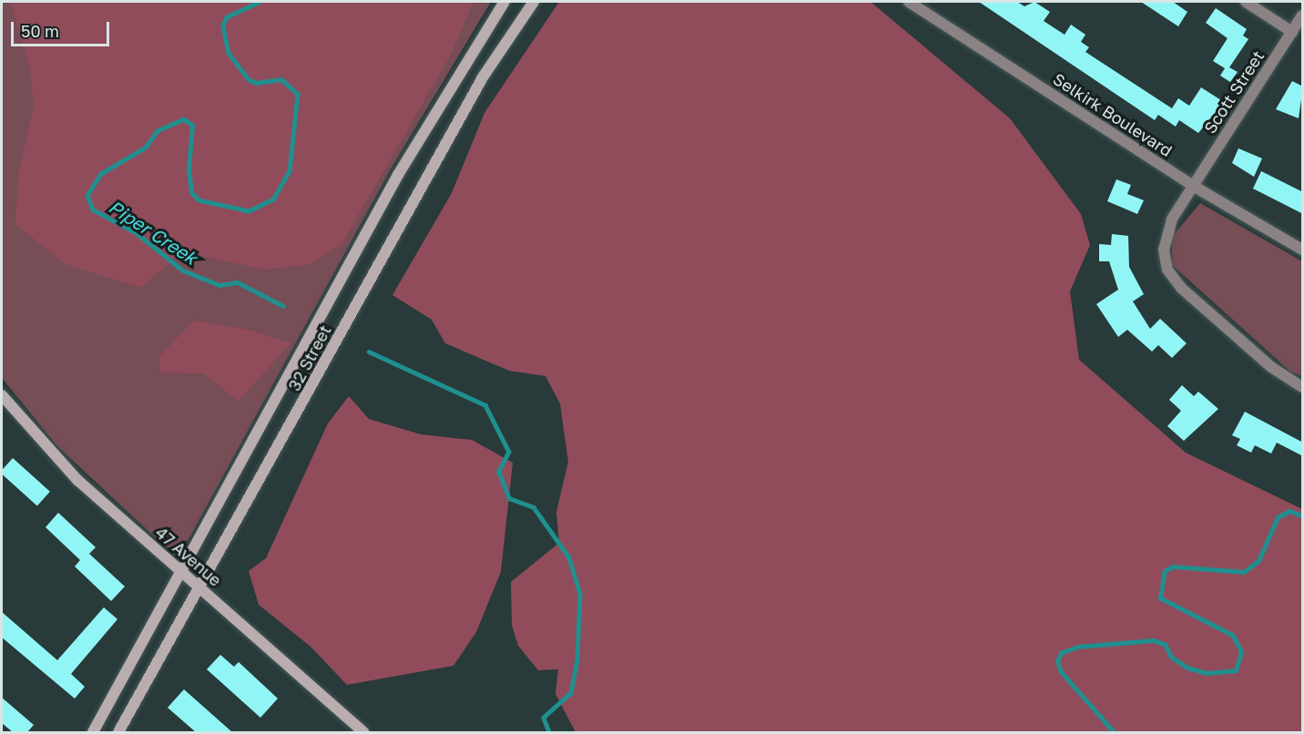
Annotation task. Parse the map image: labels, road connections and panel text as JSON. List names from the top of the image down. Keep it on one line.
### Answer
{"streets":{"main road":["32 Street","47 Avenue"],"street":["Scott Street","Selkirk Boulevard"]},"crossings":[["Scott Street","Selkirk Boulevard"],["32 Street","47 Avenue"]],"water":["Piper Creek"],"scale_bar":"50 m"}
